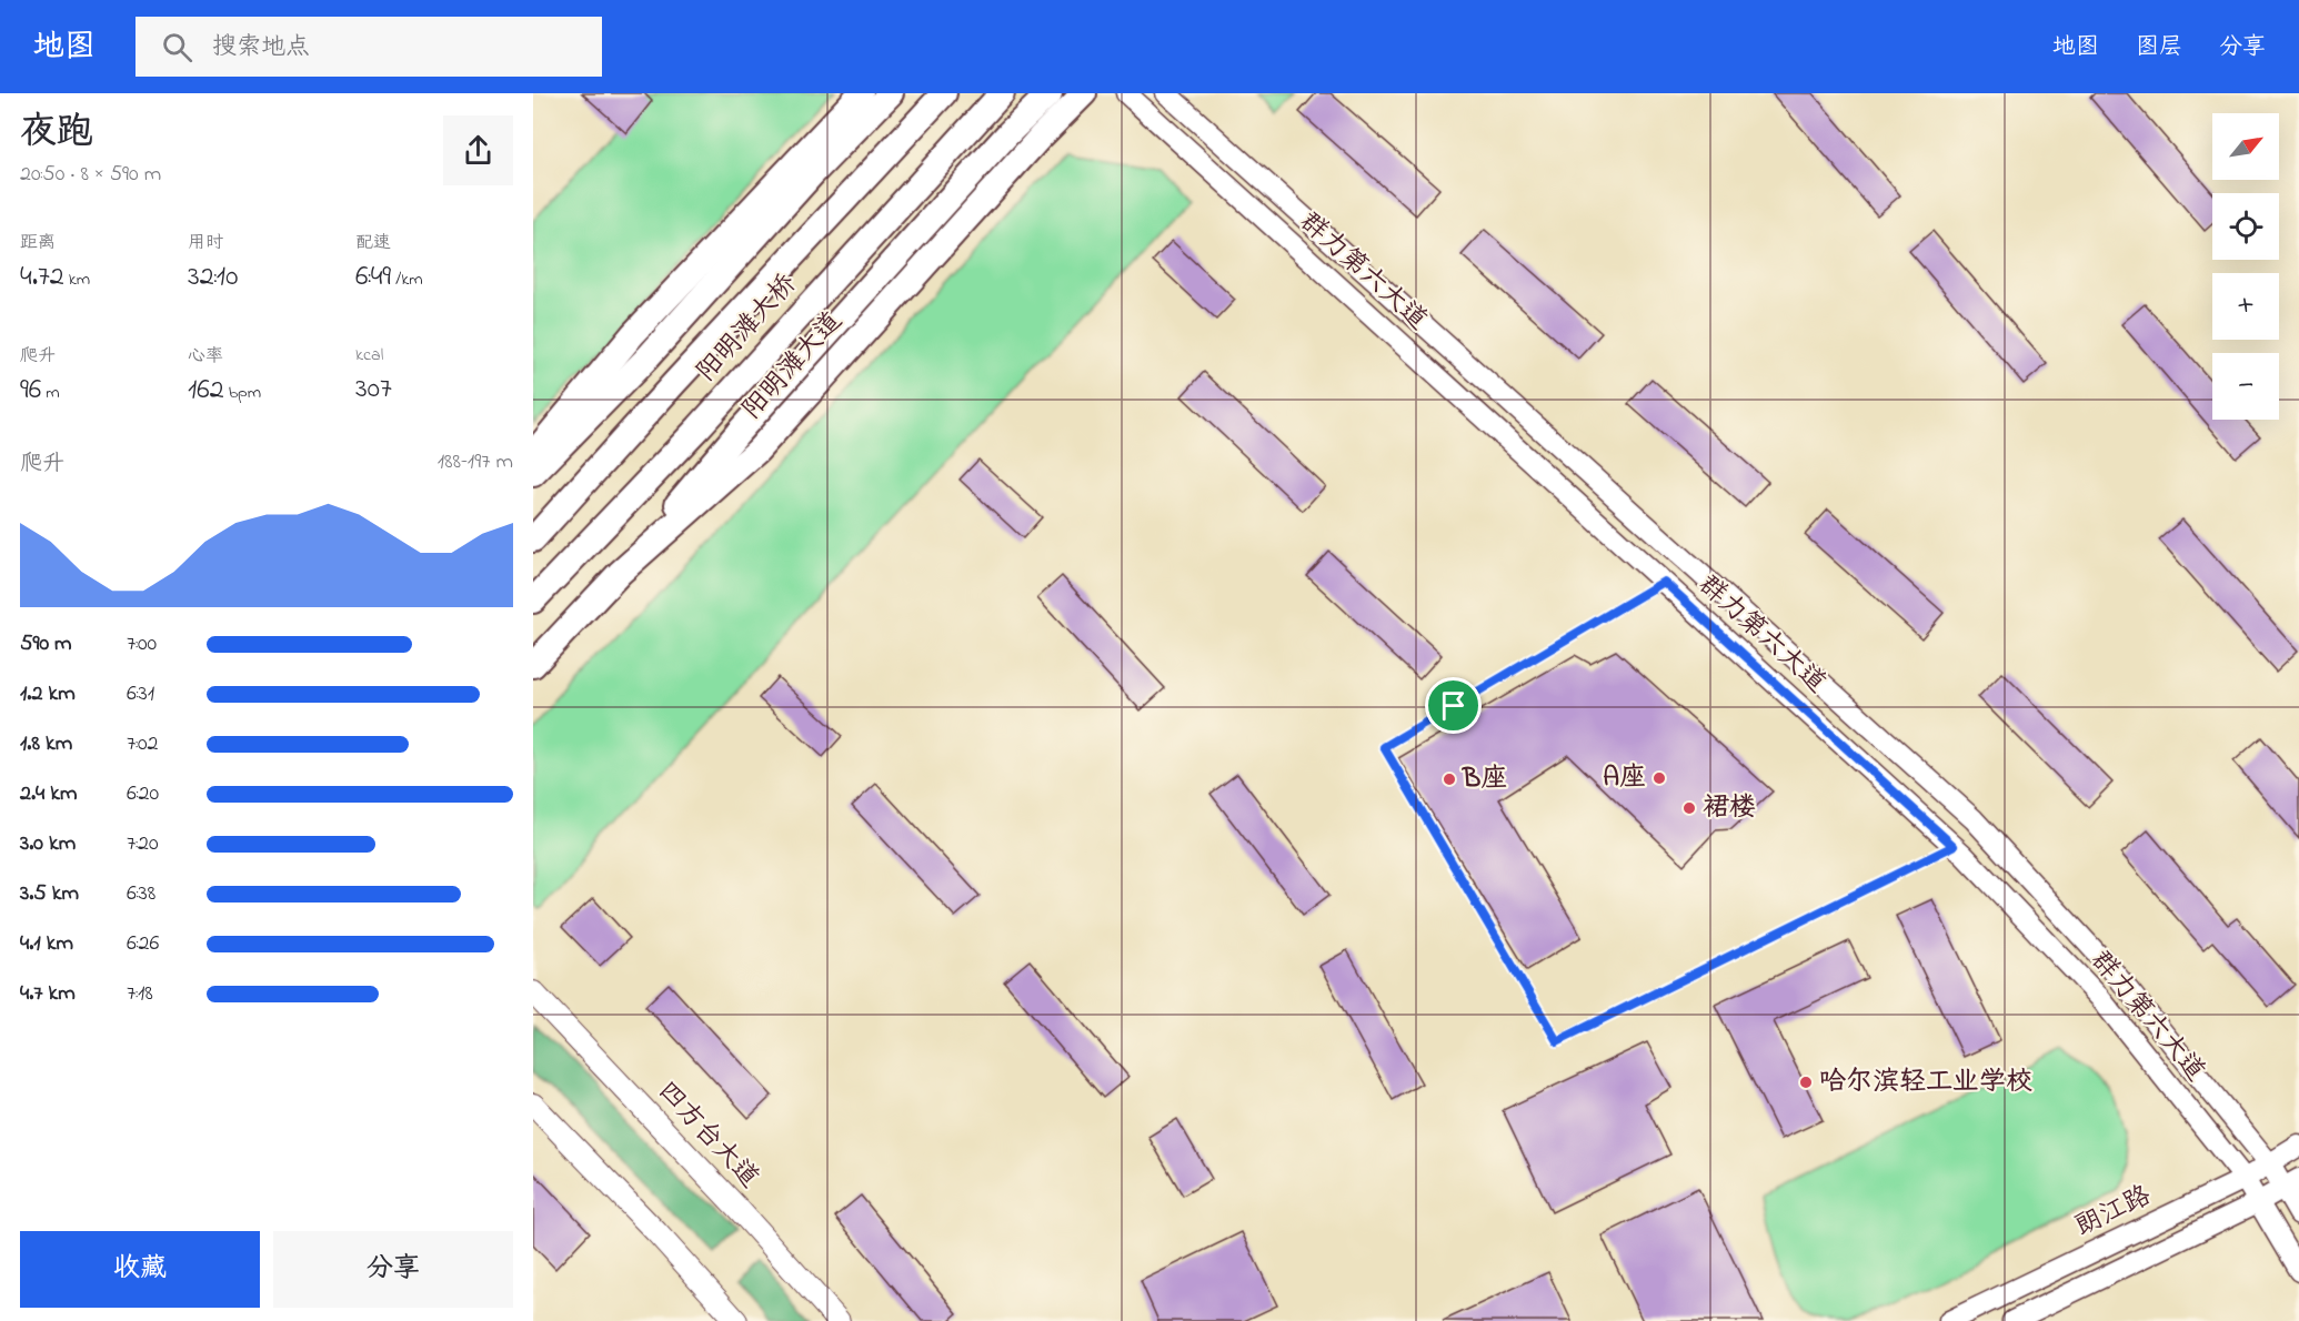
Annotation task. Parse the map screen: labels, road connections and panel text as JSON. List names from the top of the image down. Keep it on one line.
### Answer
{"streets":{"highway":["阳明滩大桥","阳明滩大道"],"main road":["群力第六大道","四方台大道","朗江路"]},"crossings":[["群力第六大道","朗江路"]],"places":["A座","B座","裙楼","哈尔滨轻工业学校"],"north":"top right","page":{"header":"地图","search":"搜索地点","nav":["地图","图层","分享"],"heading":["夜跑","20:50 · 8 × 590 m"],"map_buttons":["+","−"],"stats":[["距离","4.72 km"],["用时","32:10"],["配速","6:49 /km"],["爬升","96 m"],["心率","162 bpm"],["kcal","307"]],"chart":["爬升","188–197 m"],"list":[{"name":"590 m","note":"7:00"},{"name":"1.2 km","note":"6:31"},{"name":"1.8 km","note":"7:02"},{"name":"2.4 km","note":"6:20"},{"name":"3.0 km","note":"7:20"},{"name":"3.5 km","note":"6:38"},{"name":"4.1 km","note":"6:26"},{"name":"4.7 km","note":"7:18"}],"buttons":["收藏","分享"]}}
